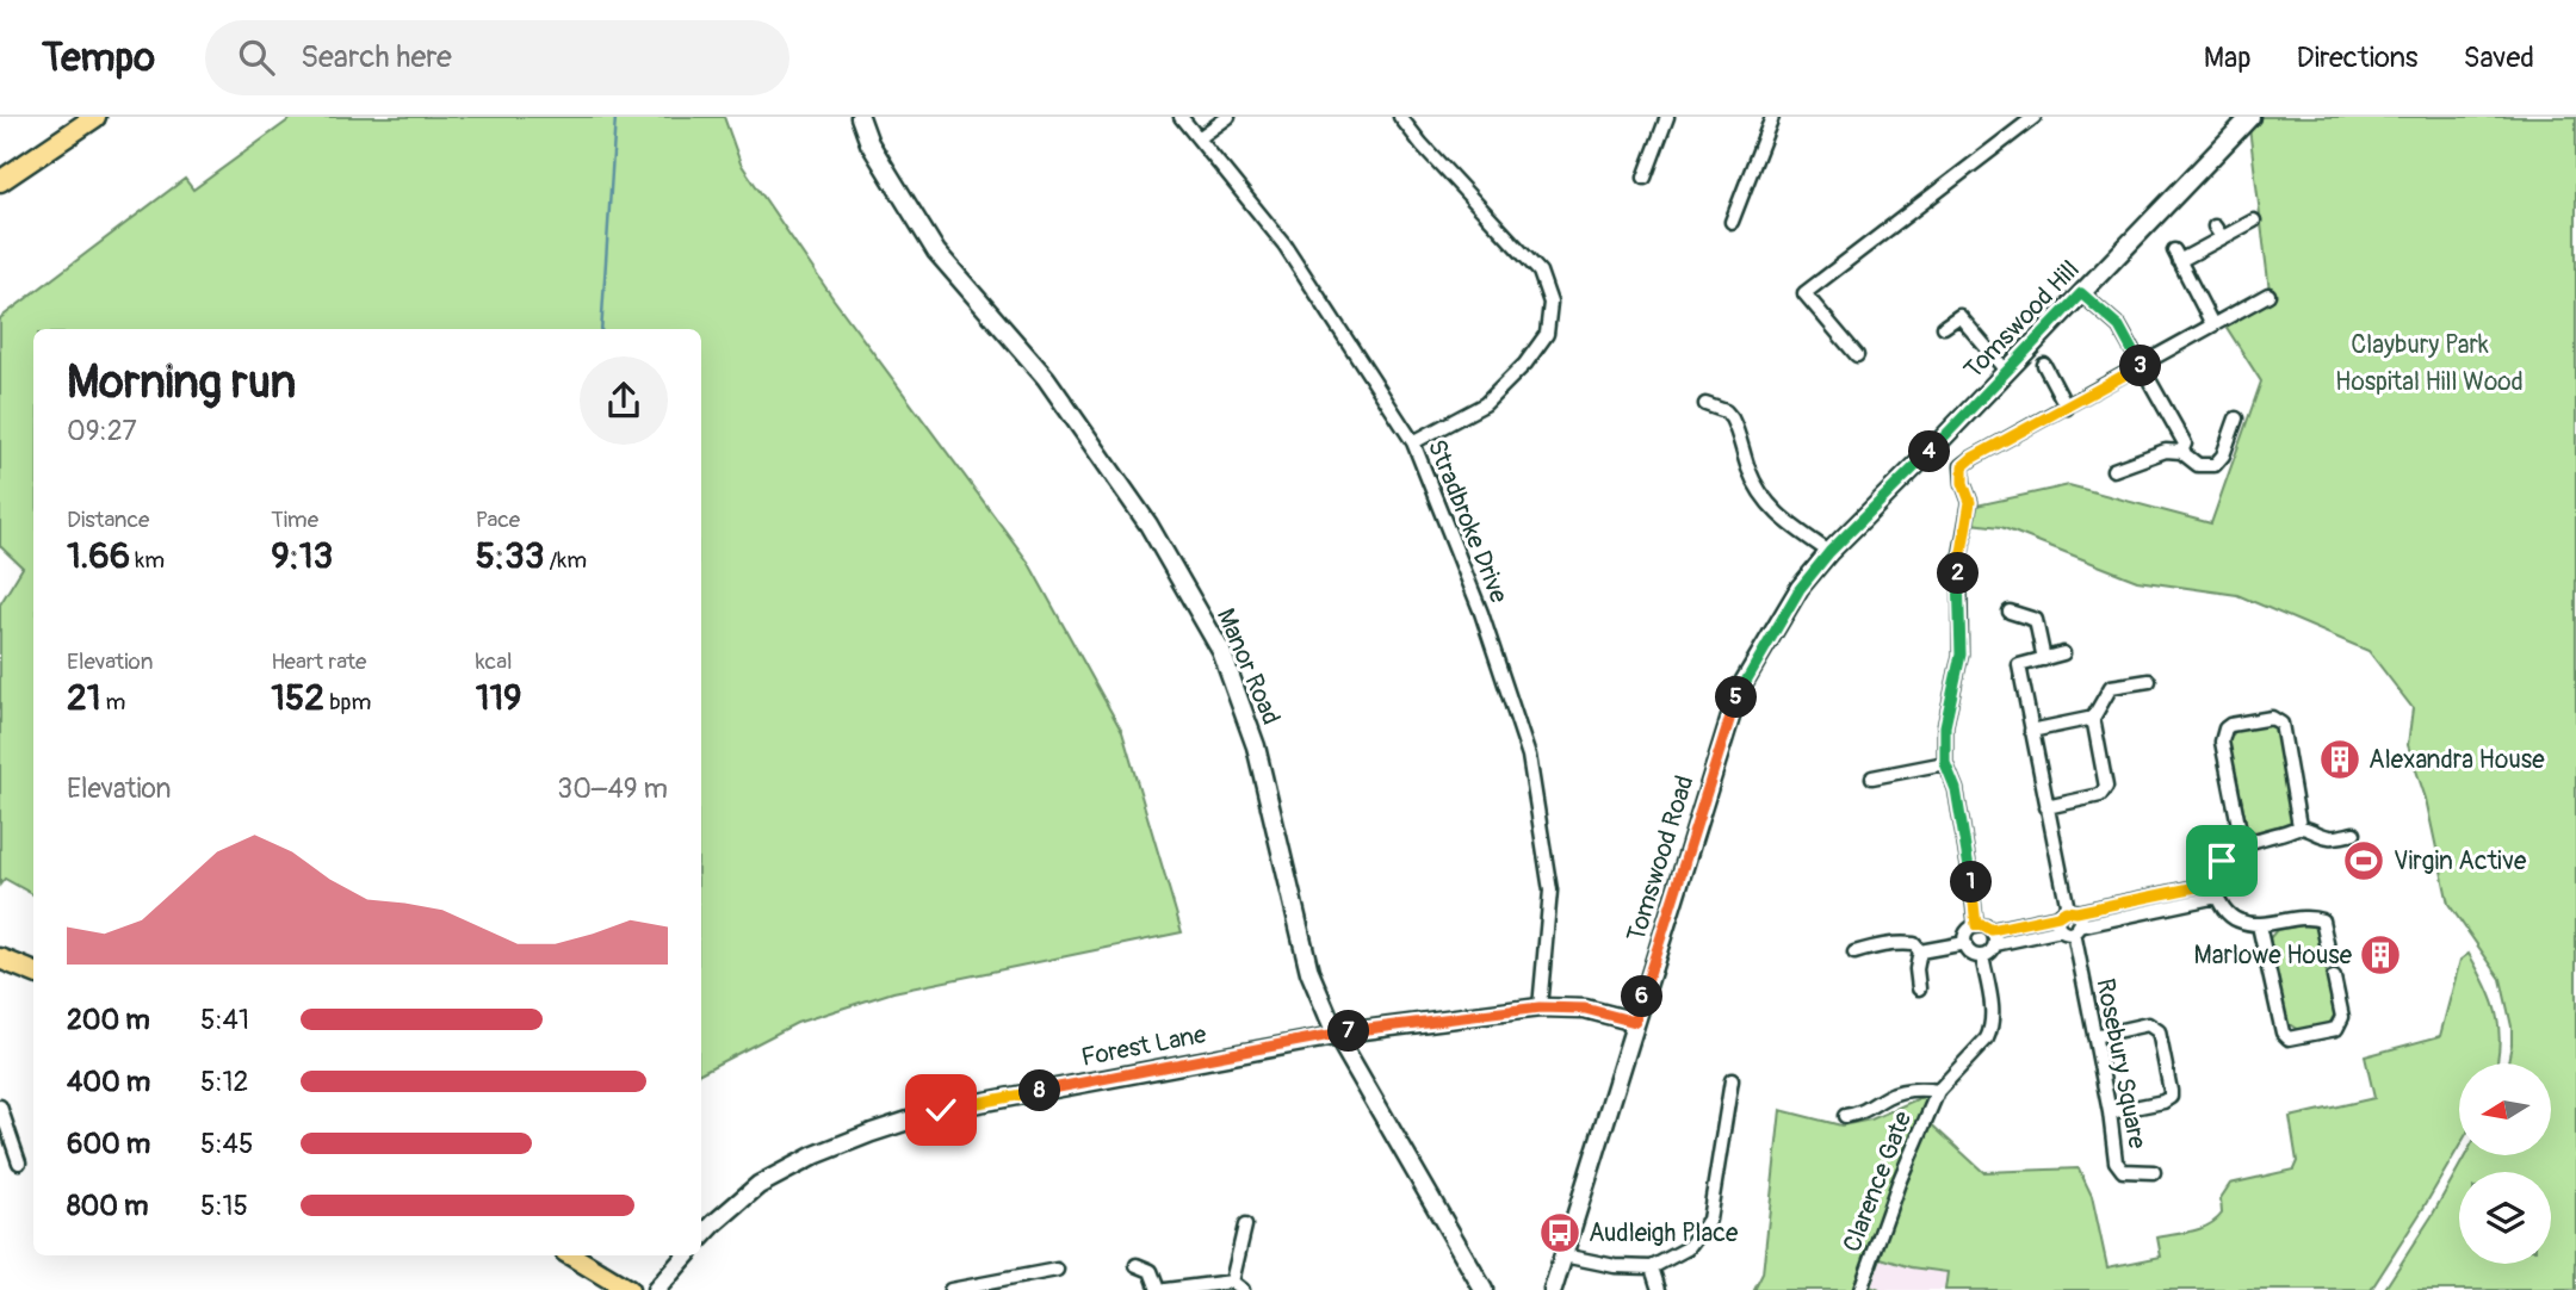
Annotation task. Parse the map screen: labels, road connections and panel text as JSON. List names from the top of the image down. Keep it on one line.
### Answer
{"streets":{"street":["Tomswood Hill","Stradbroke Drive","Manor Road","Tomswood Road","Forest Lane","Rosebury Square","Clarence Gate"]},"crossings":[["Tomswood Hill","Tomswood Road"],["Stradbroke Drive","Forest Lane"],["Manor Road","Forest Lane"],["Tomswood Road","Forest Lane"]],"parks":["Claybury Park","Hospital Hill Wood"],"places":{"building":["Alexandra House","Marlowe House"],"sports":["Virgin Active"],"bus stop":["Audleigh Place"]},"north":"left","page":{"header":"Tempo","search":"Search here","nav":["Map","Directions","Saved"],"heading":["Morning run","09:27"],"pins":["3","4","2","5","1","6","7","8"],"stats":[["Distance","1.66 km"],["Time","9:13"],["Pace","5:33 /km"],["Elevation","21 m"],["Heart rate","152 bpm"],["kcal","119"]],"chart":["Elevation","30–49 m"],"list":[{"name":"200 m","note":"5:41"},{"name":"400 m","note":"5:12"},{"name":"600 m","note":"5:45"},{"name":"800 m","note":"5:15"}]}}
